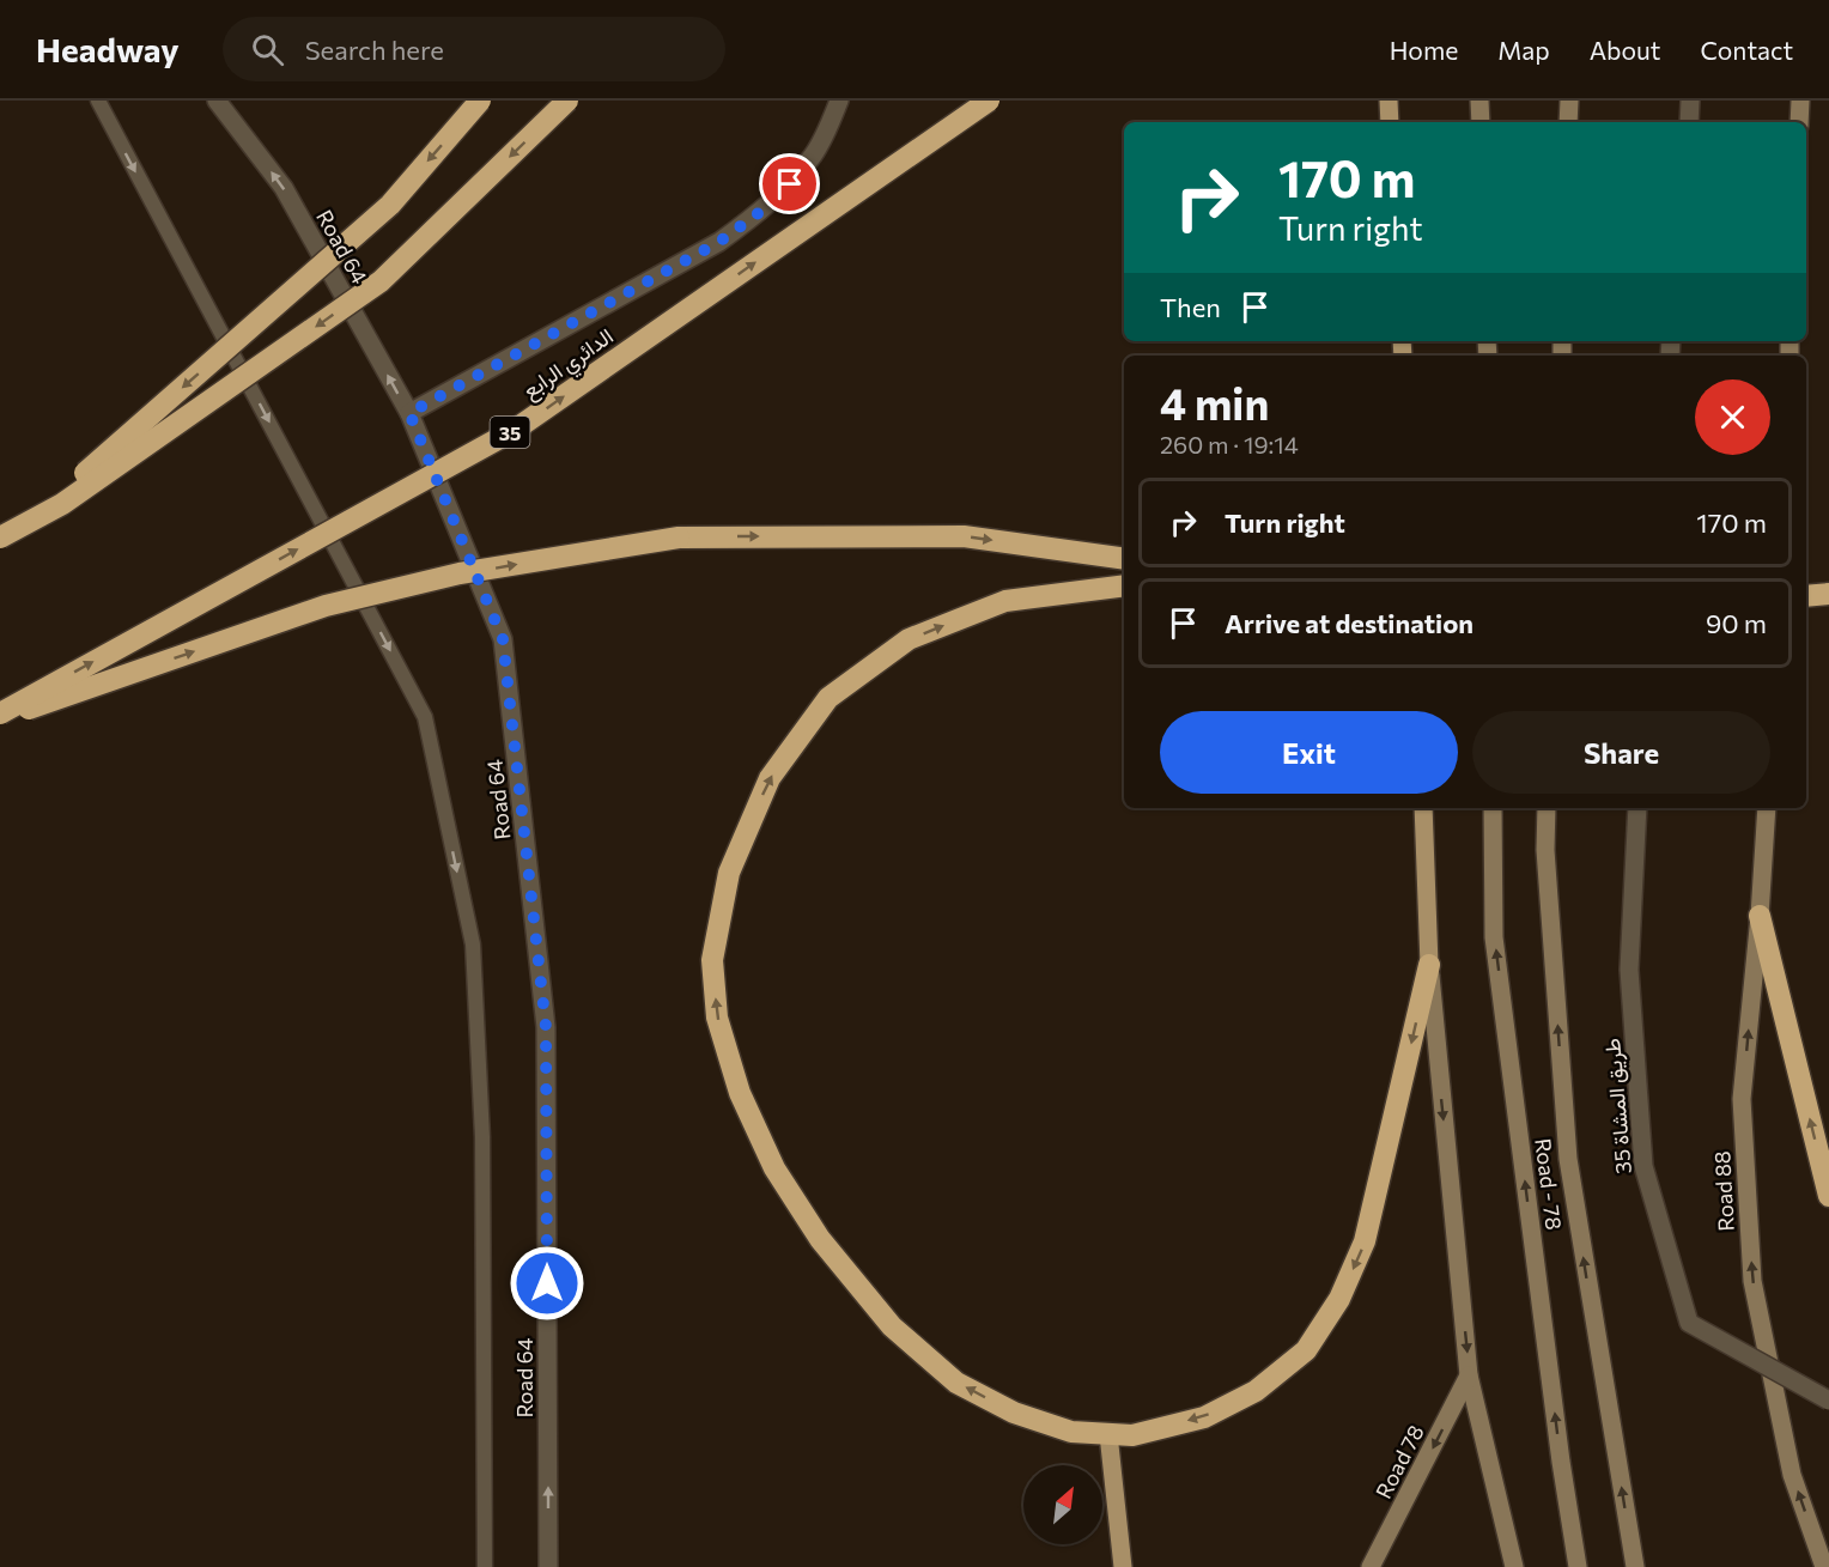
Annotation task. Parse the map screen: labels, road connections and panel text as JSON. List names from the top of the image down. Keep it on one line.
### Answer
{"streets":{"highway":["الدائري الرابع","35"],"main road":["Road - 78","Road 88","Road 78"],"street":["Road 64","طريق المشاة 35"]},"one_way":["Road 64","Road 88","Road 78"],"north":"top right","page":{"header":"Headway","search":"Search here","nav":["Home","Map","About","Contact"],"turn":["170 m","Turn right"],"then":"Then","heading":["4 min","260 m · 19:14"],"list":[{"name":"Turn right","value":"170 m"},{"name":"Arrive at destination","value":"90 m"}],"buttons":["Exit","Share"]}}
